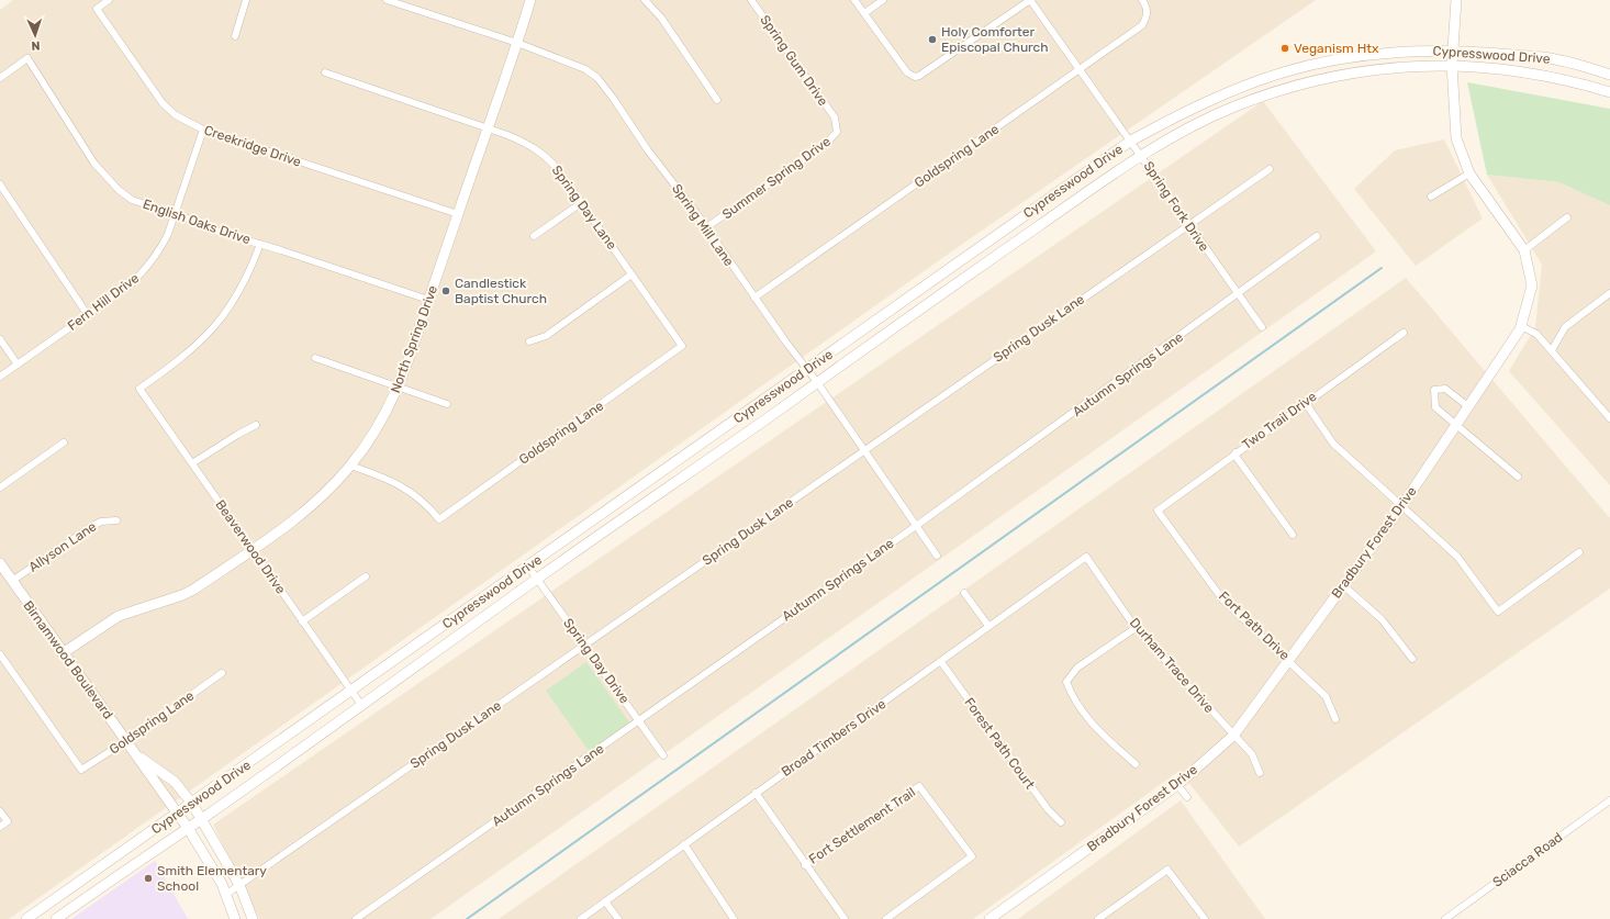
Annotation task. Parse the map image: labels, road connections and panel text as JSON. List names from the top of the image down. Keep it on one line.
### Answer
{"streets":{"main road":["Cypresswood Drive","North Spring Drive","Bradbury Forest Drive","Birnamwood Boulevard"],"street":["Spring Gum Drive","Creekridge Drive","Goldspring Lane","Summer Spring Drive","Spring Fork Drive","Spring Day Lane","English Oaks Drive","Spring Mill Lane","Fern Hill Drive","Spring Dusk Lane","Autumn Springs Lane","Two Trail Drive","Allyson Lane","Beaverwood Drive","Fort Path Drive","Spring Day Drive","Durham Trace Drive","Broad Timbers Drive","Forest Path Court","Fort Settlement Trail","Sciacca Road"]},"crossings":[["Cypresswood Drive","Spring Fork Drive"],["Cypresswood Drive","Spring Mill Lane"],["Cypresswood Drive","Bradbury Forest Drive"],["Cypresswood Drive","Beaverwood Drive"],["Cypresswood Drive","Birnamwood Boulevard"],["Cypresswood Drive","Spring Day Drive"],["Spring Gum Drive","Summer Spring Drive"],["Creekridge Drive","Fern Hill Drive"],["Creekridge Drive","North Spring Drive"],["Goldspring Lane","Spring Fork Drive"],["Goldspring Lane","Spring Day Lane"],["Goldspring Lane","Spring Mill Lane"],["Goldspring Lane","North Spring Drive"],["Goldspring Lane","Birnamwood Boulevard"],["Summer Spring Drive","Spring Mill Lane"],["Spring Fork Drive","Spring Dusk Lane"],["Spring Fork Drive","Autumn Springs Lane"],["Spring Day Lane","North Spring Drive"],["English Oaks Drive","Fern Hill Drive"],["English Oaks Drive","North Spring Drive"],["English Oaks Drive","Beaverwood Drive"],["Spring Mill Lane","Spring Dusk Lane"],["Spring Mill Lane","North Spring Drive"],["Spring Mill Lane","Autumn Springs Lane"],["Spring Dusk Lane","Birnamwood Boulevard"],["Spring Dusk Lane","Spring Day Drive"],["North Spring Drive","Beaverwood Drive"],["North Spring Drive","Birnamwood Boulevard"],["Autumn Springs Lane","Spring Day Drive"],["Two Trail Drive","Fort Path Drive"],["Bradbury Forest Drive","Fort Path Drive"],["Bradbury Forest Drive","Durham Trace Drive"],["Allyson Lane","Birnamwood Boulevard"],["Durham Trace Drive","Broad Timbers Drive"],["Broad Timbers Drive","Forest Path Court"]],"places":["Holy Comforter Episcopal Church","Veganism Htx","Candlestick Baptist Church","Smith Elementary School"],"north":"bottom"}
